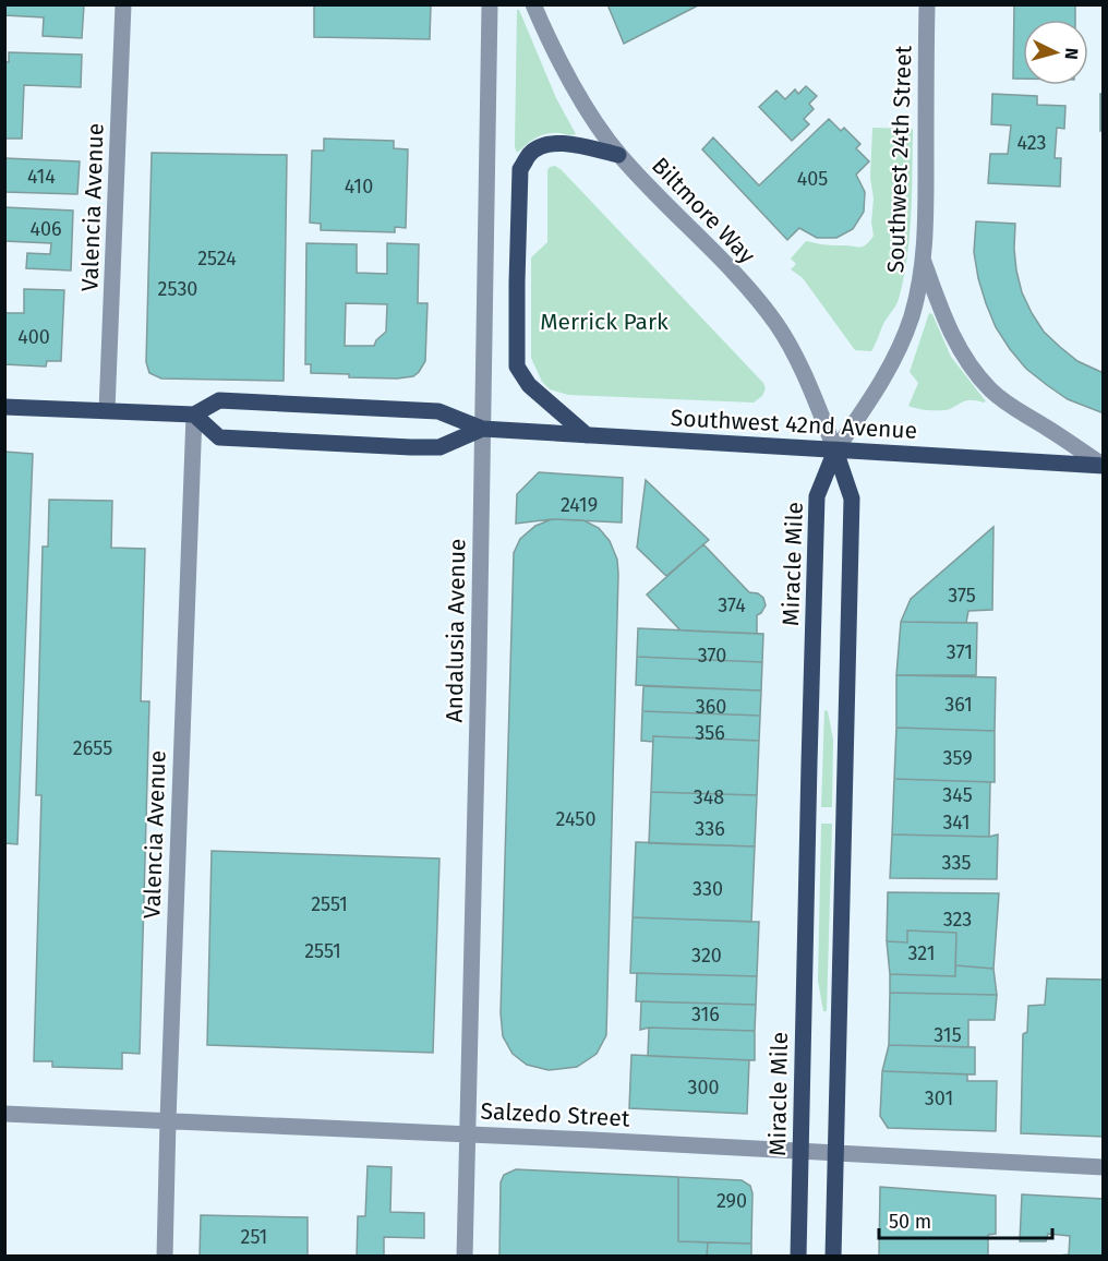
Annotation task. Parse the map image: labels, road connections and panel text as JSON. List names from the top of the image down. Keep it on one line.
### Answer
{"streets":{"main road":["Southwest 42nd Avenue","Miracle Mile"],"street":["Southwest 24th Street","Valencia Avenue","Biltmore Way","Andalusia Avenue","Salzedo Street"]},"crossings":[["Southwest 24th Street","Biltmore Way"],["Southwest 24th Street","Southwest 42nd Avenue"],["Southwest 24th Street","Miracle Mile"],["Valencia Avenue","Southwest 42nd Avenue"],["Valencia Avenue","Salzedo Street"],["Biltmore Way","Southwest 42nd Avenue"],["Biltmore Way","Miracle Mile"],["Southwest 42nd Avenue","Miracle Mile"],["Southwest 42nd Avenue","Andalusia Avenue"],["Miracle Mile","Salzedo Street"],["Andalusia Avenue","Salzedo Street"]],"parks":["Merrick Park"],"house_numbers":["423","414","405","410","406","2524","2530","400","2419","375","374","371","370","361","360","356","2655","359","345","348","2450","341","336","335","330","2551","323","2551","321","320","316","315","300","301","290","251"],"scale_bar":"50 m","north":"right"}
